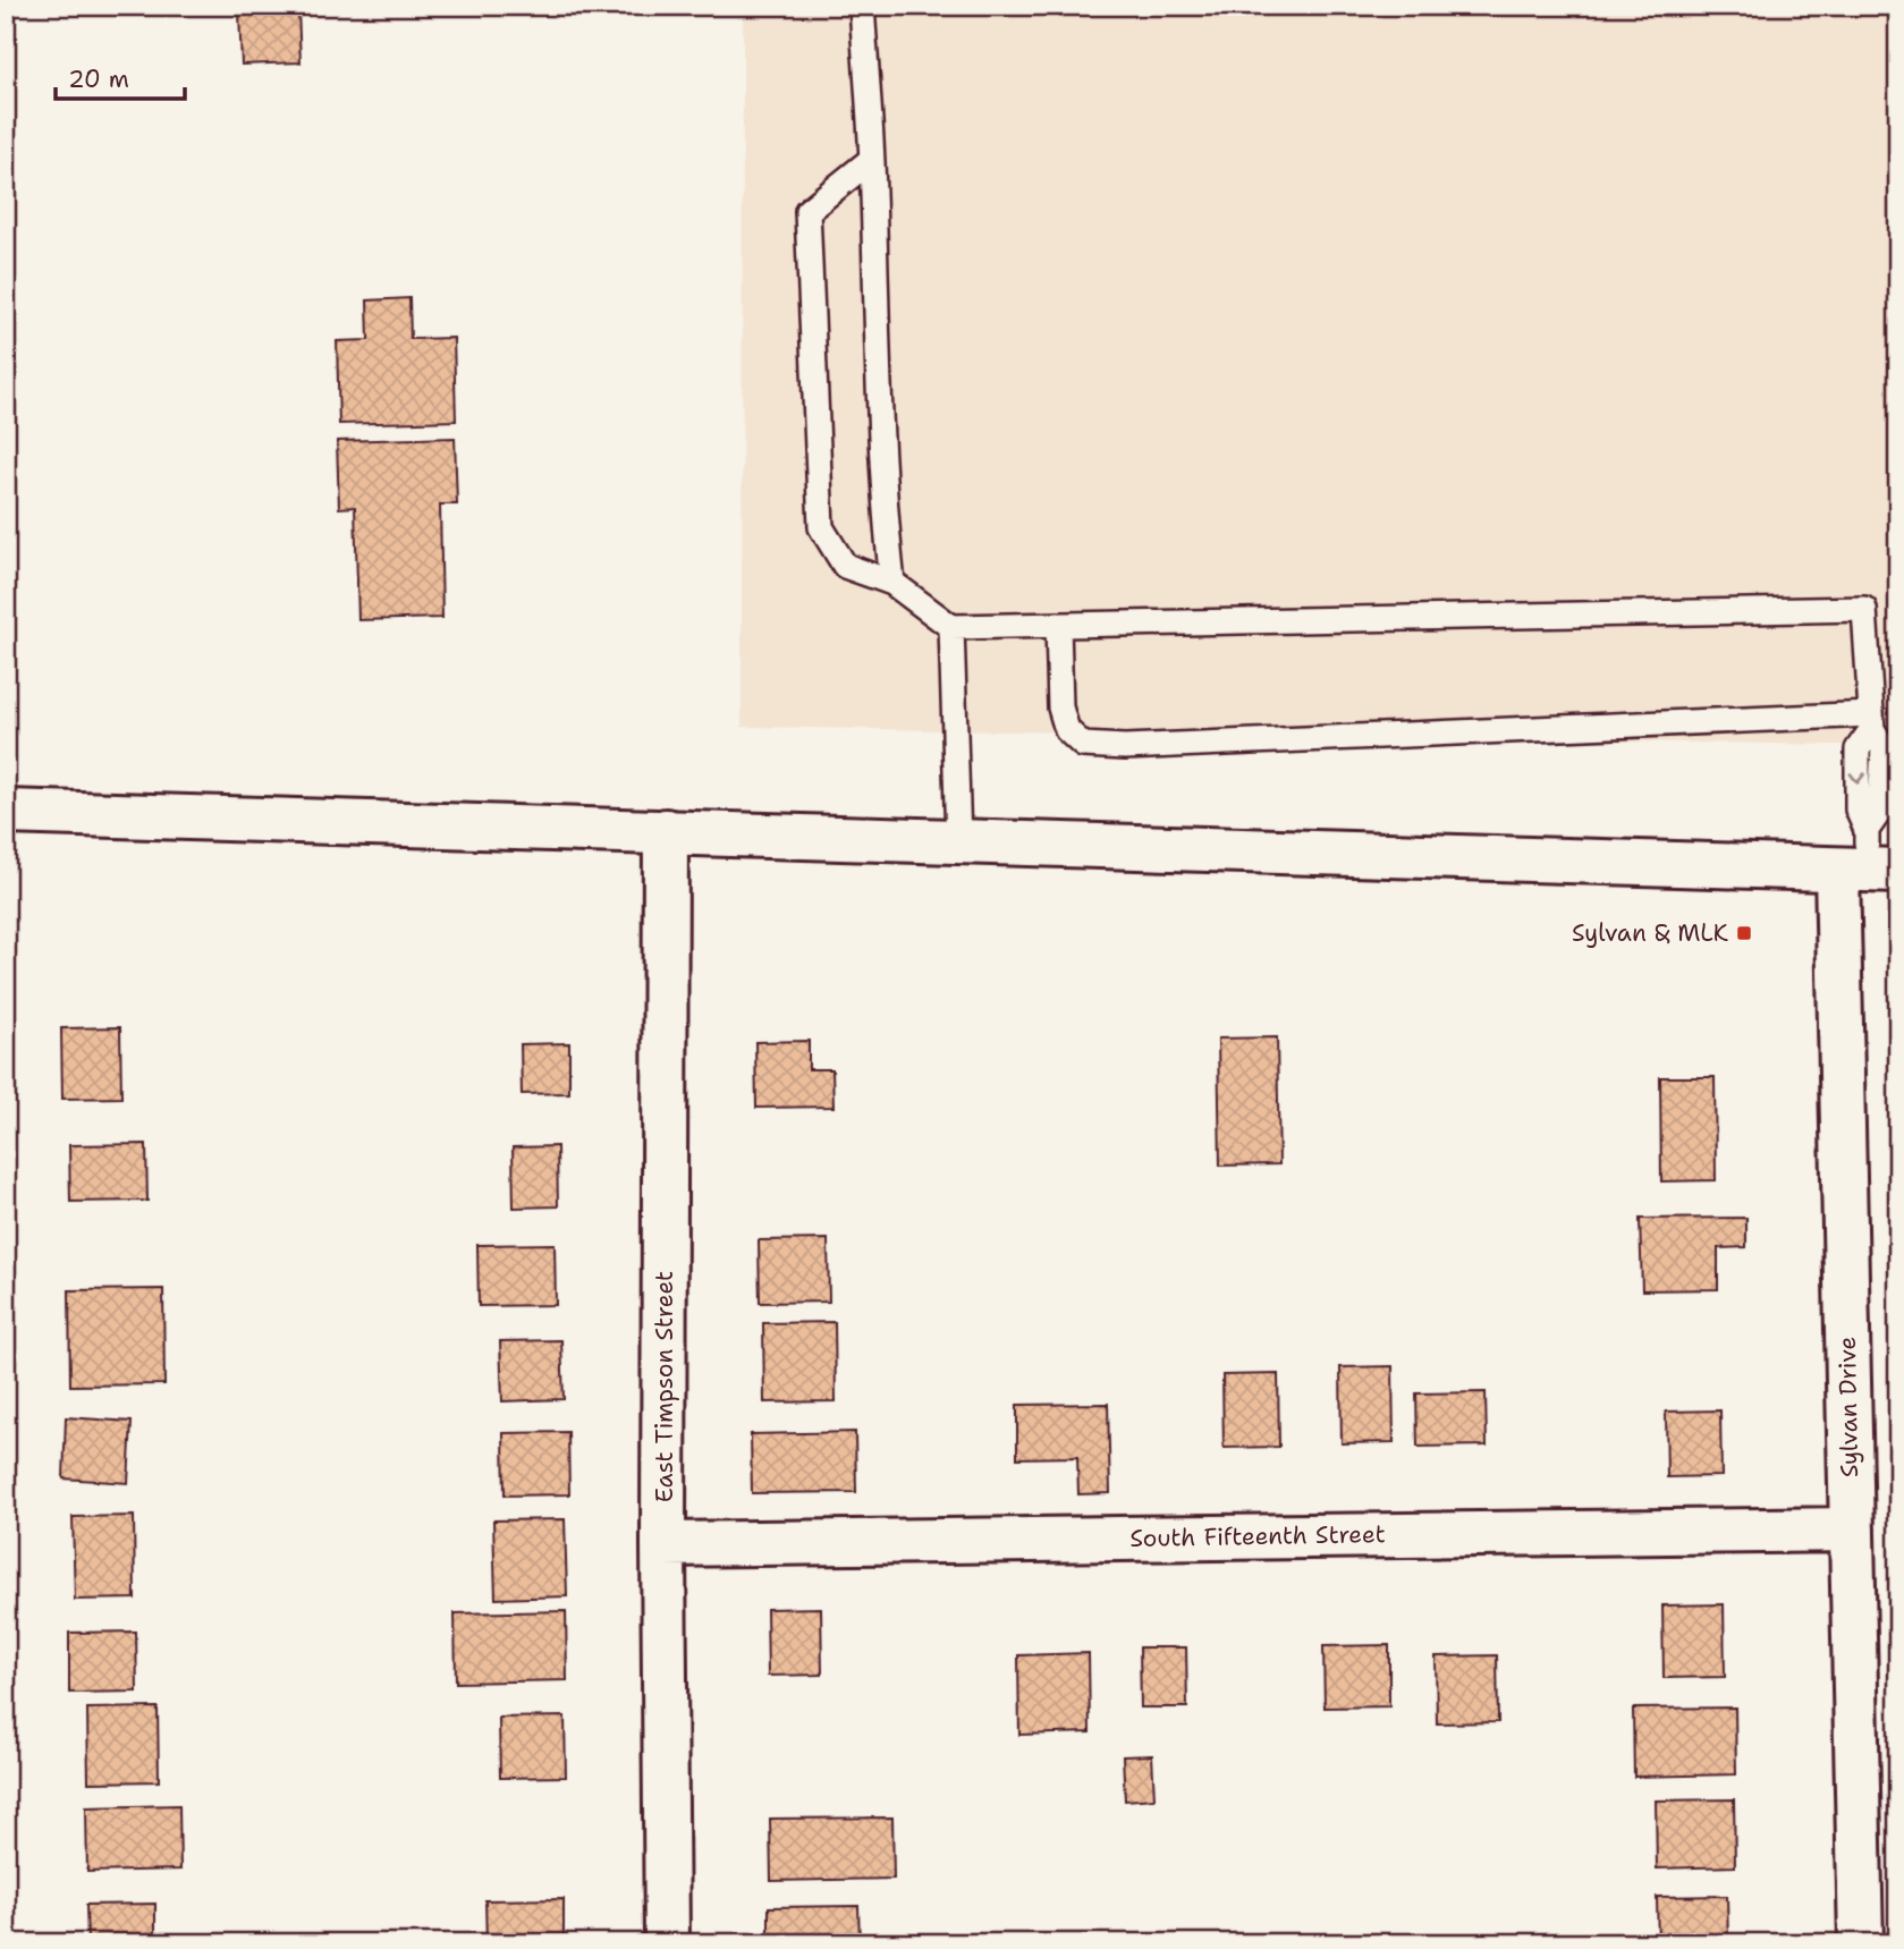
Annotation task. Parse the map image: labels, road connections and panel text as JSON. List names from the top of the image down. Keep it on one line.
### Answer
{"streets":{"street":["East Timpson Street","Sylvan Drive","South Fifteenth Street"]},"crossings":[["East Timpson Street","South Fifteenth Street"],["Sylvan Drive","South Fifteenth Street"]],"places":{"transit":["Sylvan & MLK"]},"scale_bar":"20 m"}
